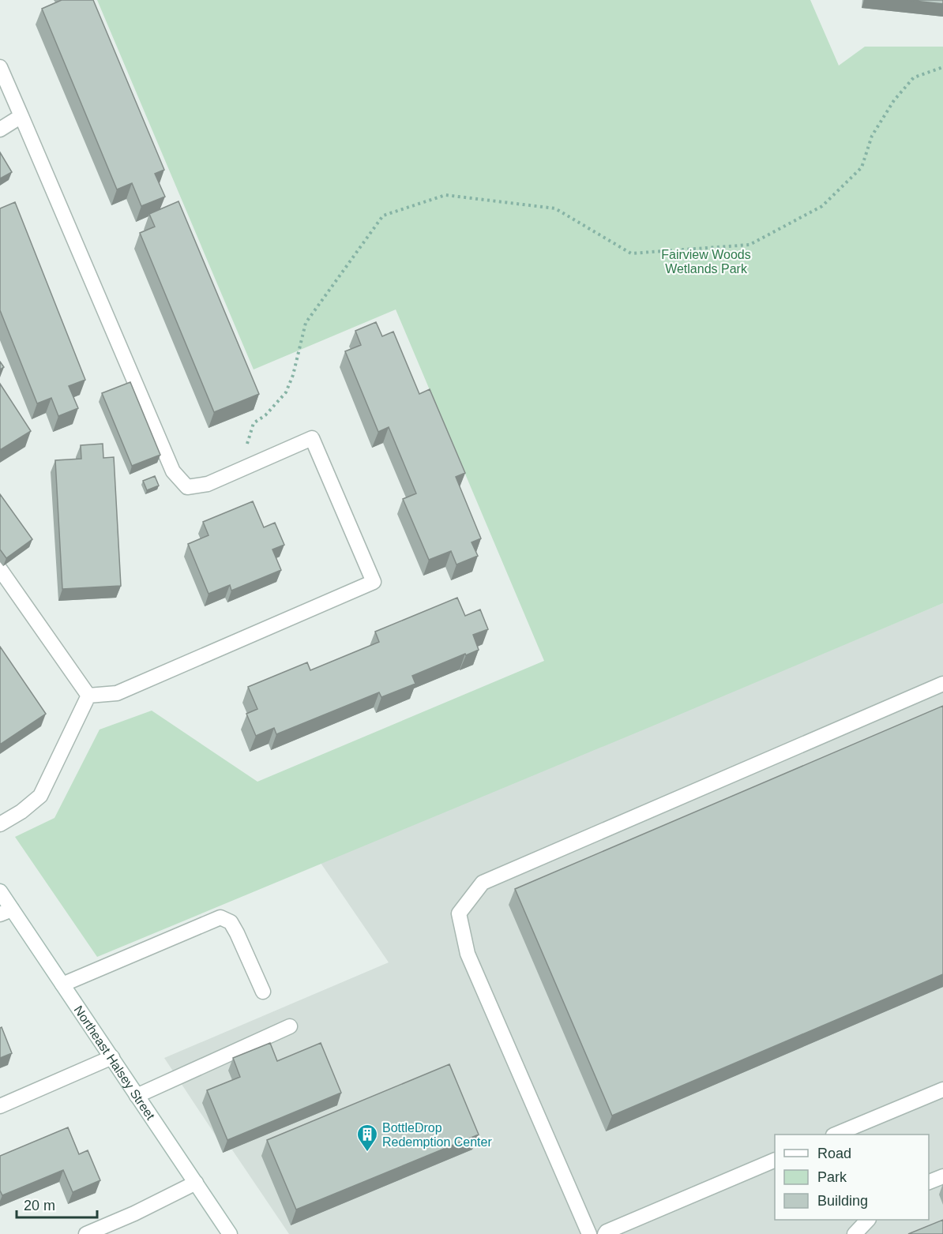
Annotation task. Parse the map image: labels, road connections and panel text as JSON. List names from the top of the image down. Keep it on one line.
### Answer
{"streets":{"main road":["Northeast Halsey Street"]},"parks":["Fairview Woods Wetlands Park"],"places":{"building":["BottleDrop Redemption Center"]},"legend":["Road","Park","Building"],"scale_bar":"20 m"}
